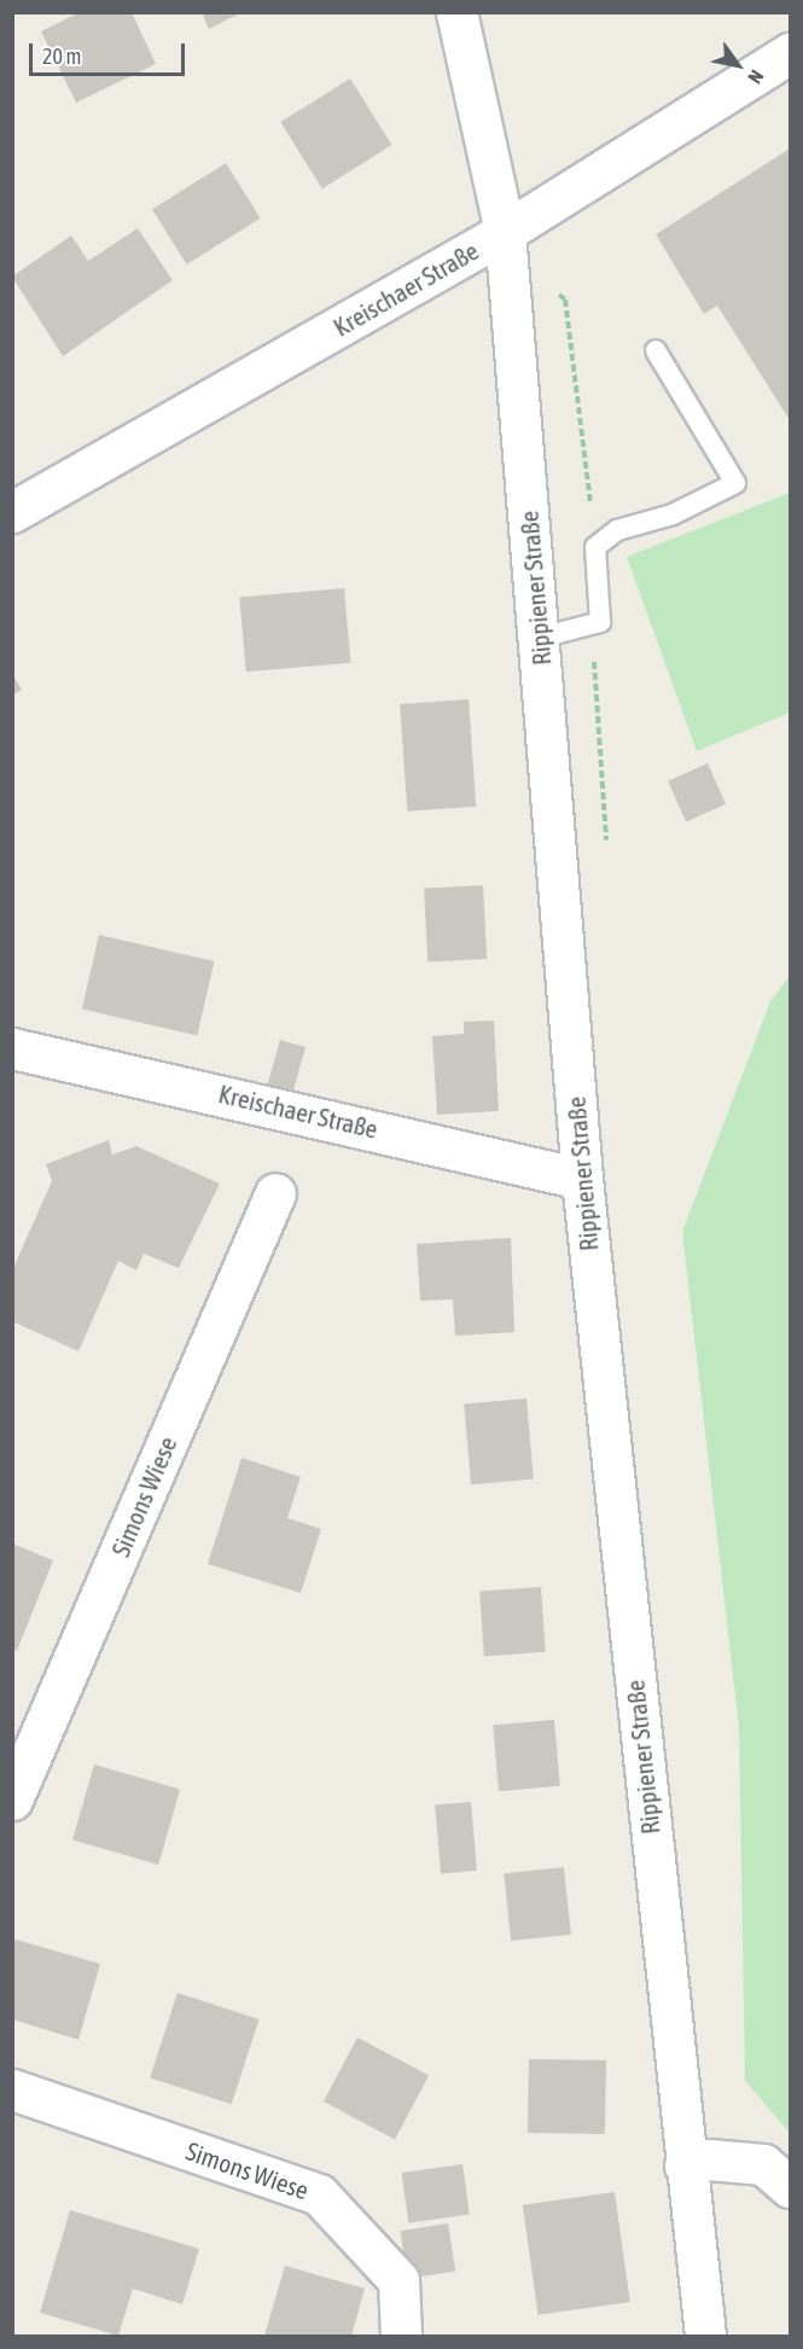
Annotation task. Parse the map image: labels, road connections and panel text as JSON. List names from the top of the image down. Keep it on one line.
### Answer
{"streets":{"street":["Kreischaer Straße","Rippiener Straße","Simons Wiese"]},"crossings":[["Kreischaer Straße","Rippiener Straße"]],"scale_bar":"20 m","north":"bottom right"}
